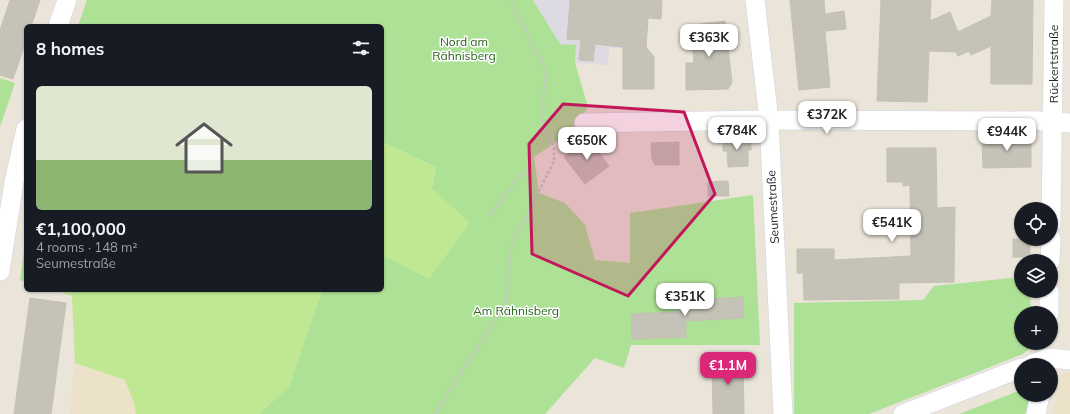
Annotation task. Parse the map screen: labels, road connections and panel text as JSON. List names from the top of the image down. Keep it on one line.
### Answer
{"streets":{"street":["Rückertstraße","Seumestraße"]},"parks":["Nord am Rähnisberg","Am Rähnisberg"],"page":{"price":["€363K","€372K","€784K","€944K","€650K","€541K","€351K","€1.1M"],"heading":"8 homes","list":[{"name":"€1,100,000","note":"4 rooms · 148 m² · Seumestraße"}],"map_buttons":["+","−"]}}
